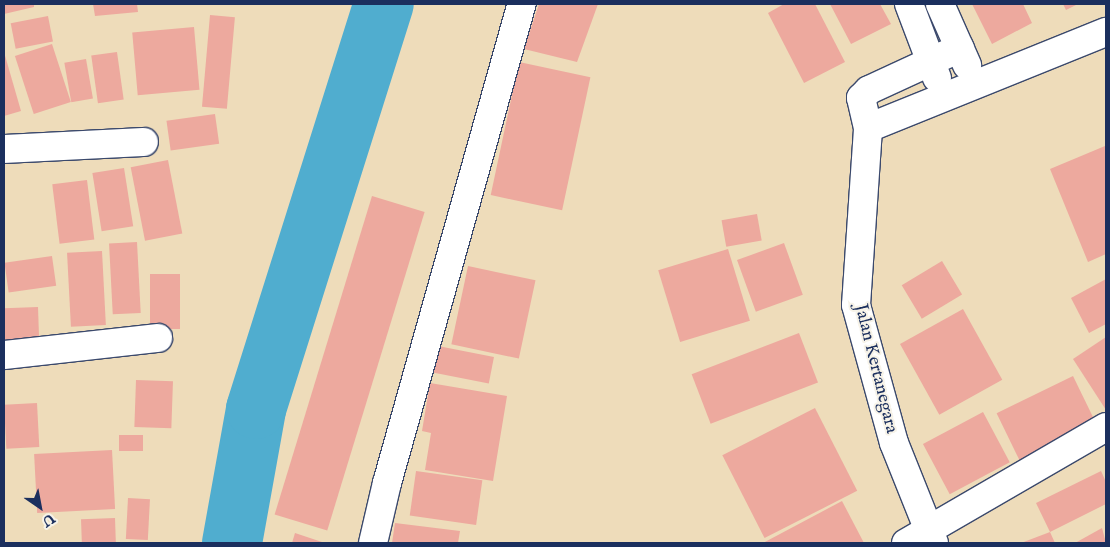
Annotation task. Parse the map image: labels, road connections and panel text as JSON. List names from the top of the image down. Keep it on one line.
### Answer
{"streets":{"street":["Jalan Kertanegara"]},"north":"bottom right"}
